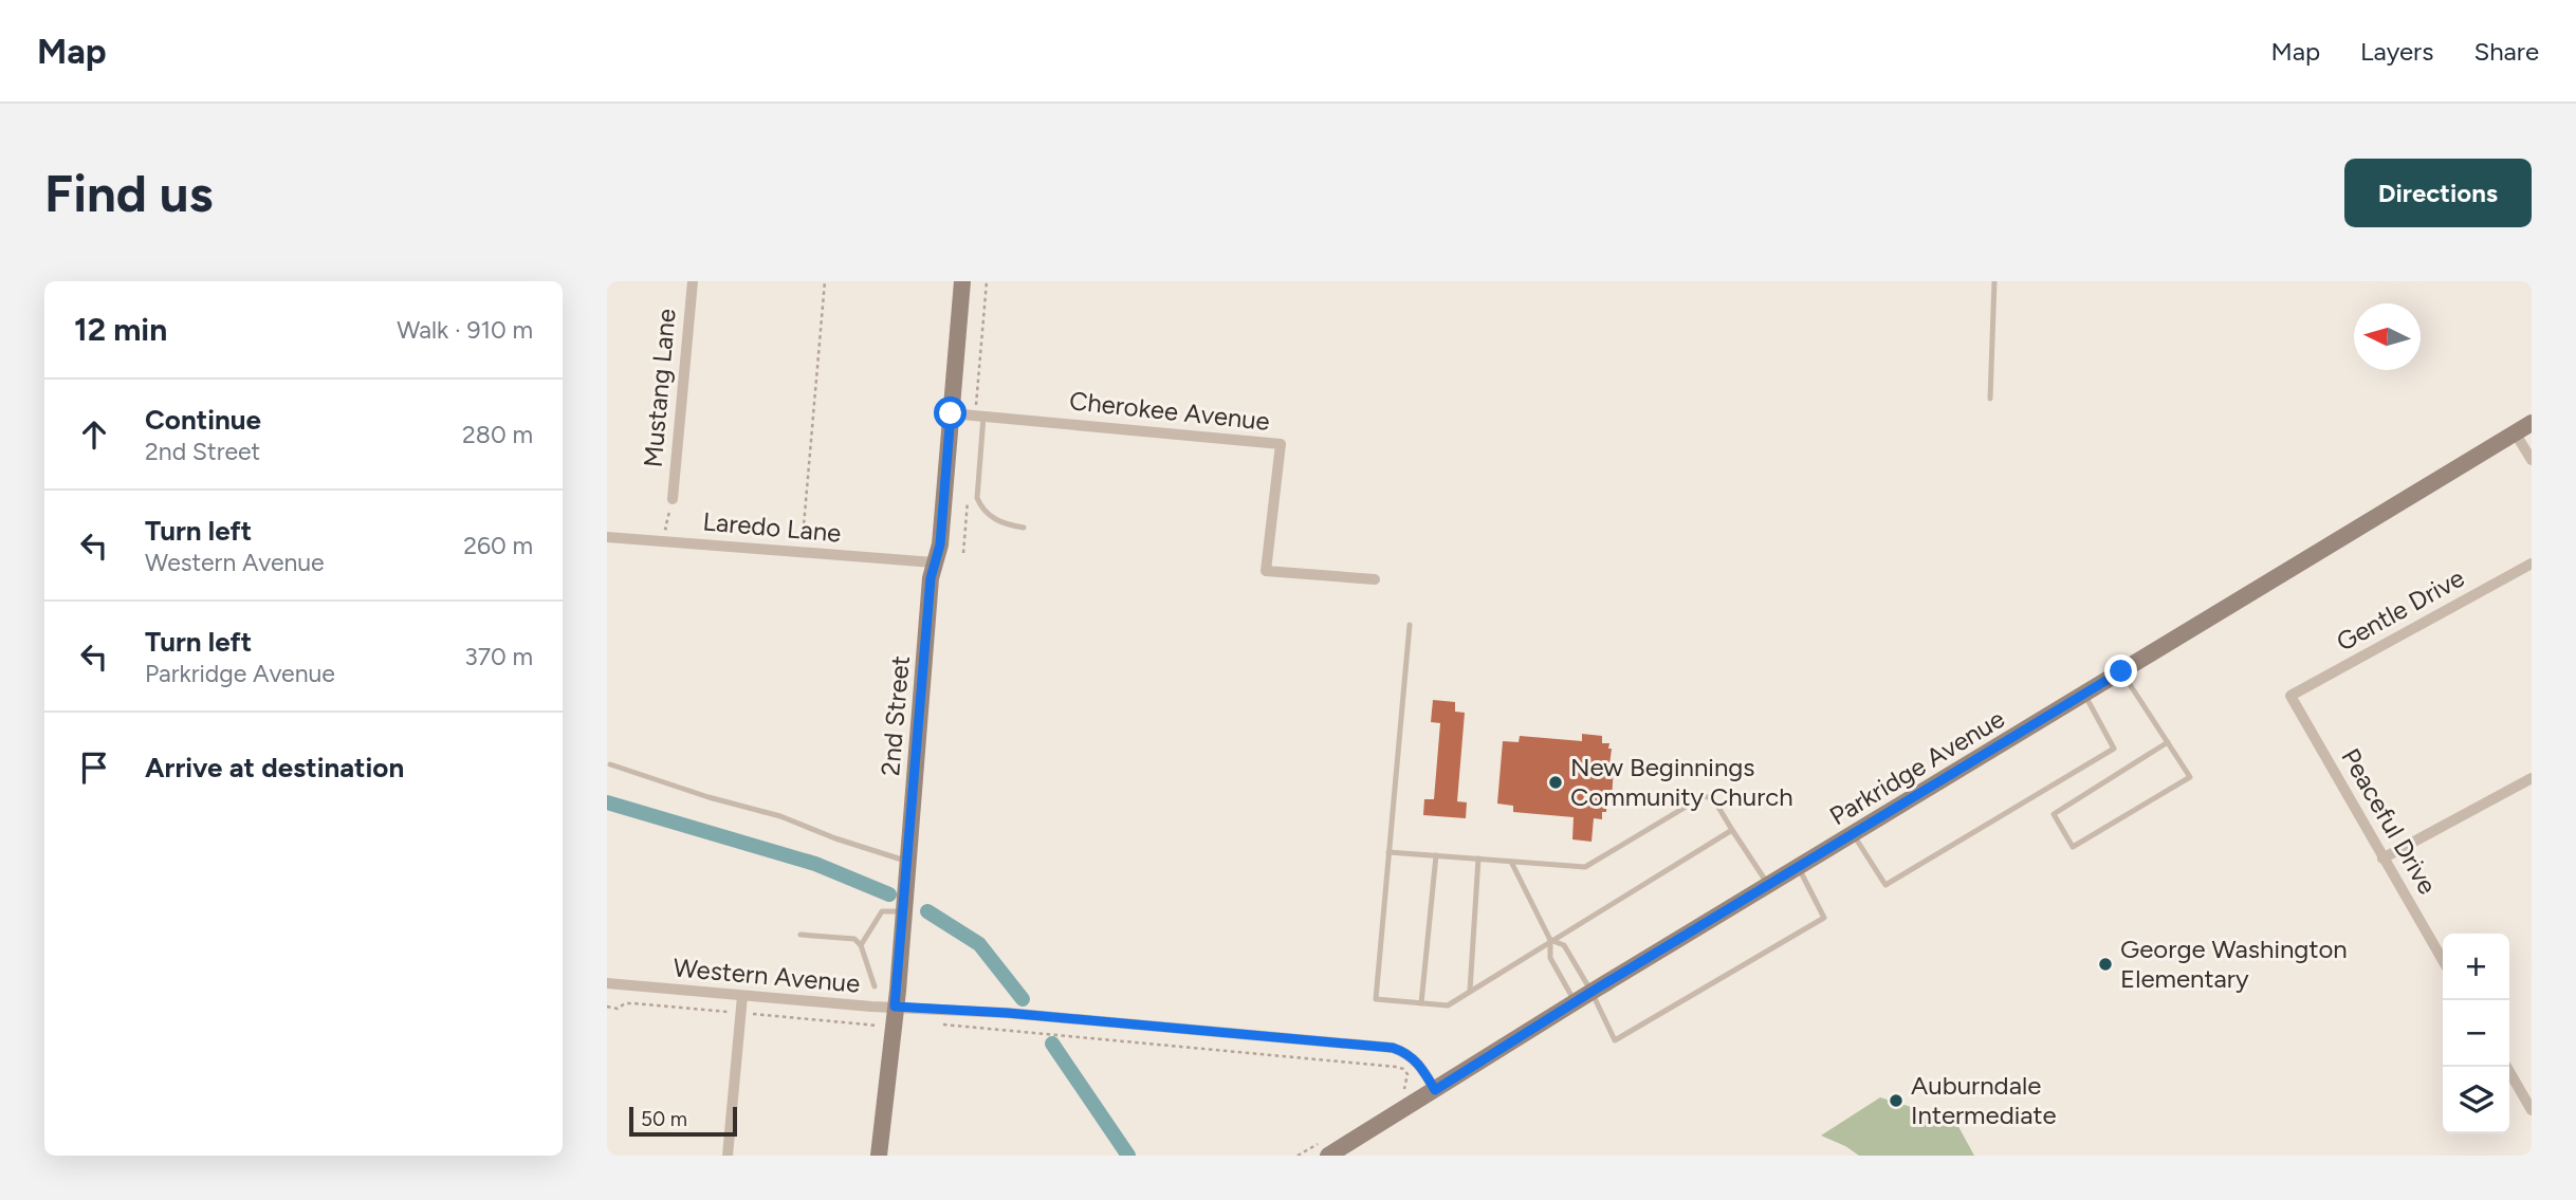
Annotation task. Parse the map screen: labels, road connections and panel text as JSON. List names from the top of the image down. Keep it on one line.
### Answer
{"streets":{"street":["Mustang Lane","Cherokee Avenue","Laredo Lane","Gentle Drive","2nd Street","Parkridge Avenue","Peaceful Drive","Western Avenue"]},"crossings":[["Cherokee Avenue","2nd Street"],["Laredo Lane","2nd Street"],["Gentle Drive","Peaceful Drive"],["2nd Street","Western Avenue"],["Parkridge Avenue","Western Avenue"]],"places":["New Beginnings Community Church","George Washington Elementary","Auburndale Intermediate"],"scale_bar":"50 m","north":"left","page":{"header":"Map","nav":["Map","Layers","Share"],"buttons":"Directions","title":"Find us","heading":["12 min","Walk · 910 m"],"list":[["Continue","2nd Street","280 m"],["Turn left","Western Avenue","260 m"],["Turn left","Parkridge Avenue","370 m"],"Arrive at destination"],"map_buttons":["+","−"],"scale":"50 m"}}
